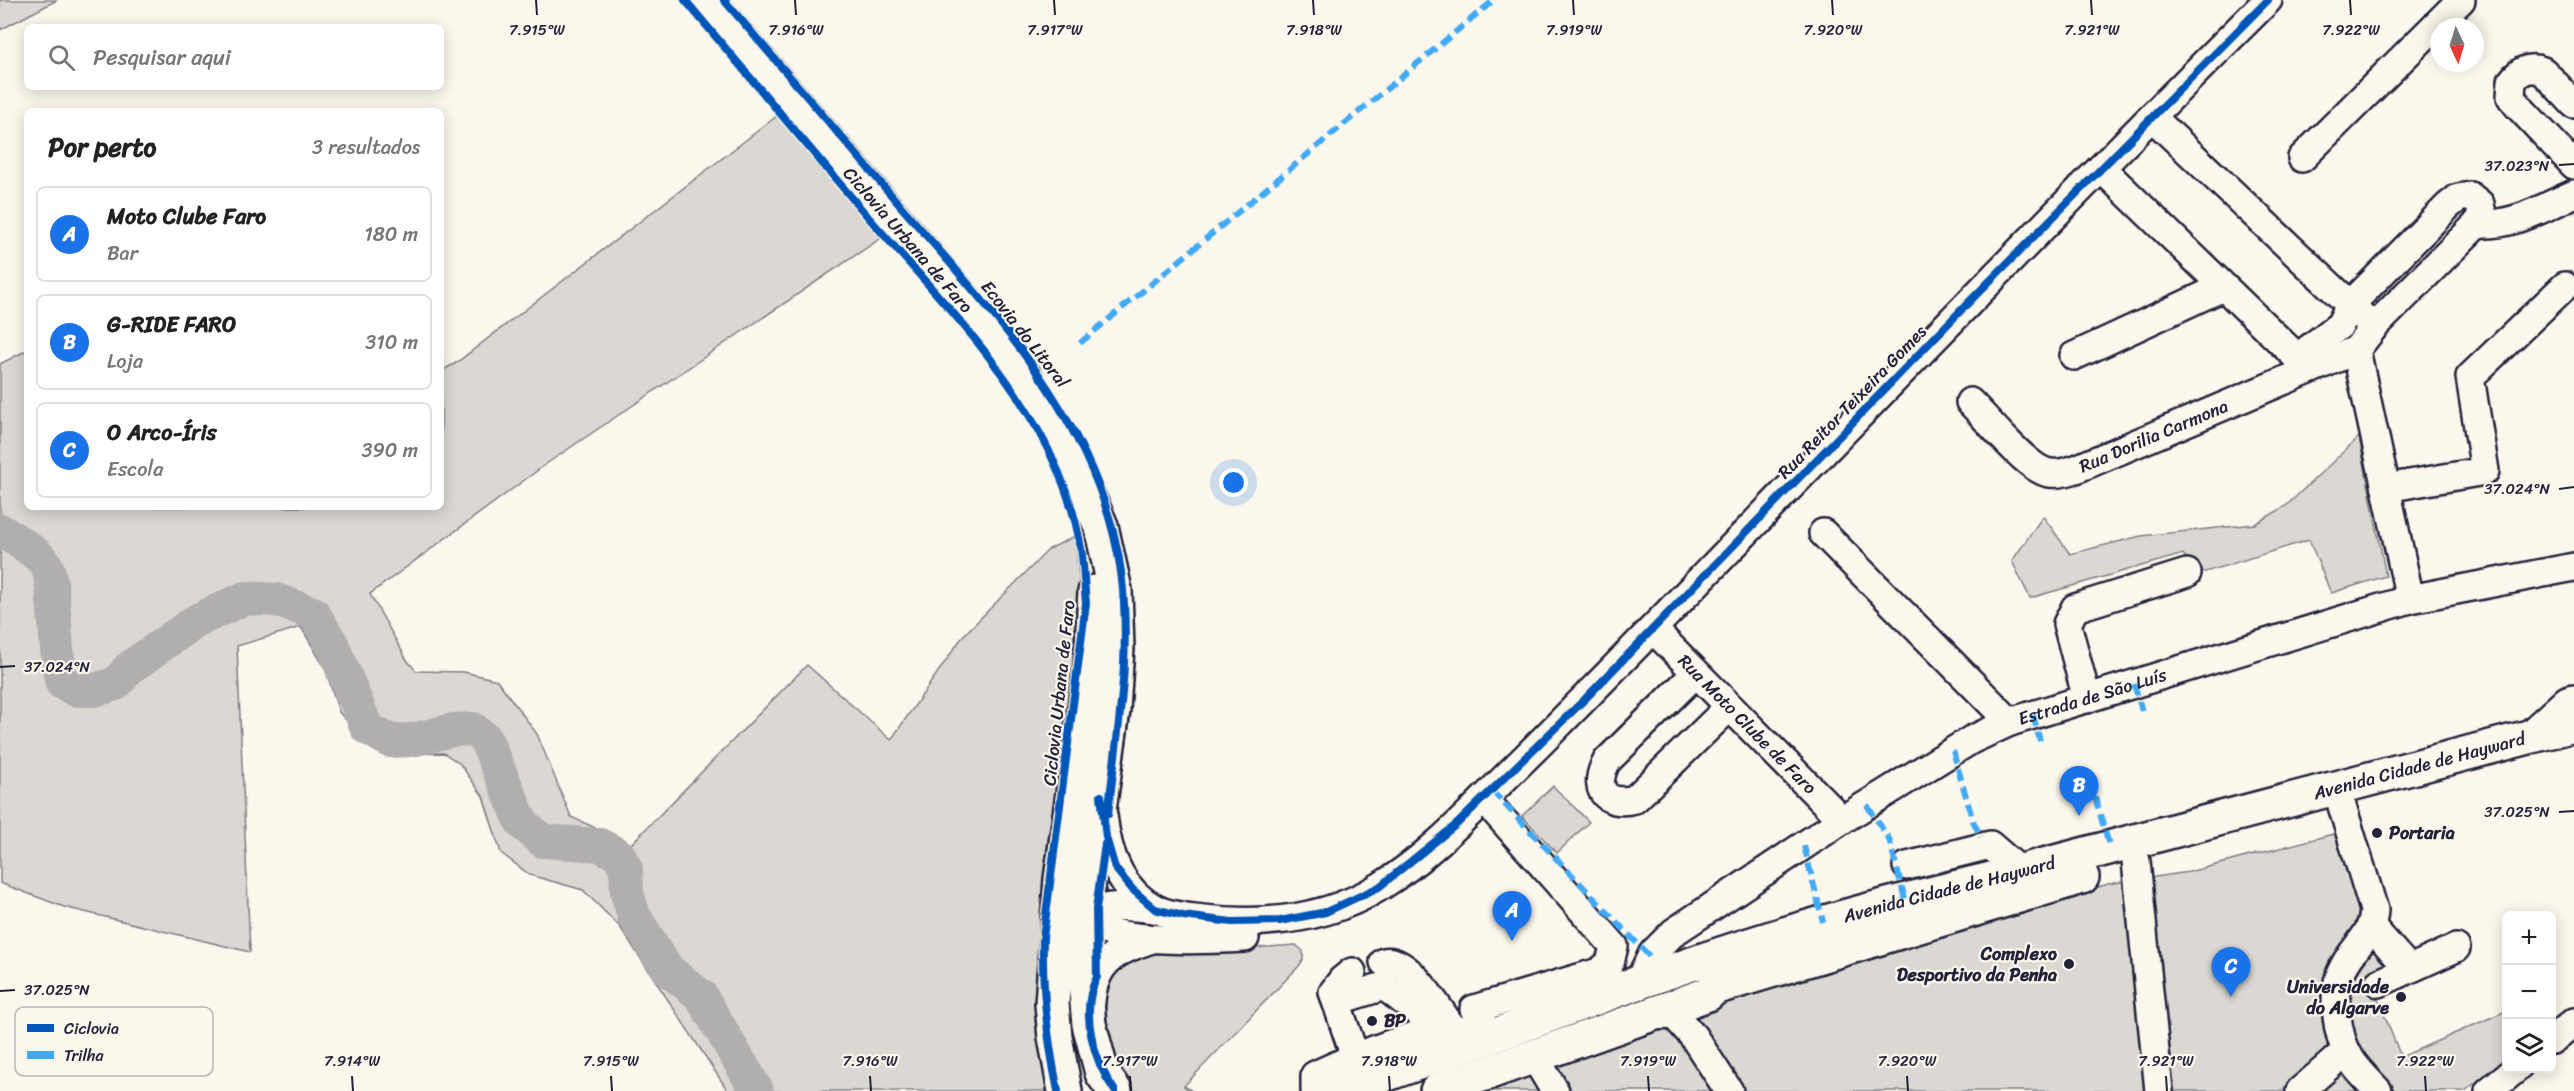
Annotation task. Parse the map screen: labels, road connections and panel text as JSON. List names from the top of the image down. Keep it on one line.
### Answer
{"streets":{"main road":["Avenida Cidade de Hayward"],"street":["Rua Reitor Teixeira Gomes","Rua Dorilia Carmona","Estrada de São Luís","Rua Moto Clube de Faro"],"cycle path":["Ciclovia Urbana de Faro"]},"crossings":[["Rua Reitor Teixeira Gomes","Rua Moto Clube de Faro"],["Estrada de São Luís","Rua Moto Clube de Faro"],["Estrada de São Luís","Avenida Cidade de Hayward"]],"places":["Portaria","Complexo Desportivo da Penha","Universidade do Algarve","BP"],"legend":["Ciclovia","Trilha"],"north":"bottom","page":{"search":"Pesquisar aqui","heading":["Por perto","3 resultados"],"list":[{"mark":"A","name":"Moto Clube Faro","note":"Bar","value":"180 m"},{"mark":"B","name":"G-RIDE FARO","note":"Loja","value":"310 m"},{"mark":"C","name":"O Arco-Íris","note":"Escola","value":"390 m"}],"pins":["B","A","C"],"map_buttons":["+","−"]},"coordinates":["7.915°W","7.916°W","7.917°W","7.918°W","7.919°W","7.920°W","7.921°W","7.922°W","37.023°N","37.024°N","37.025°N","7.914°W"]}
